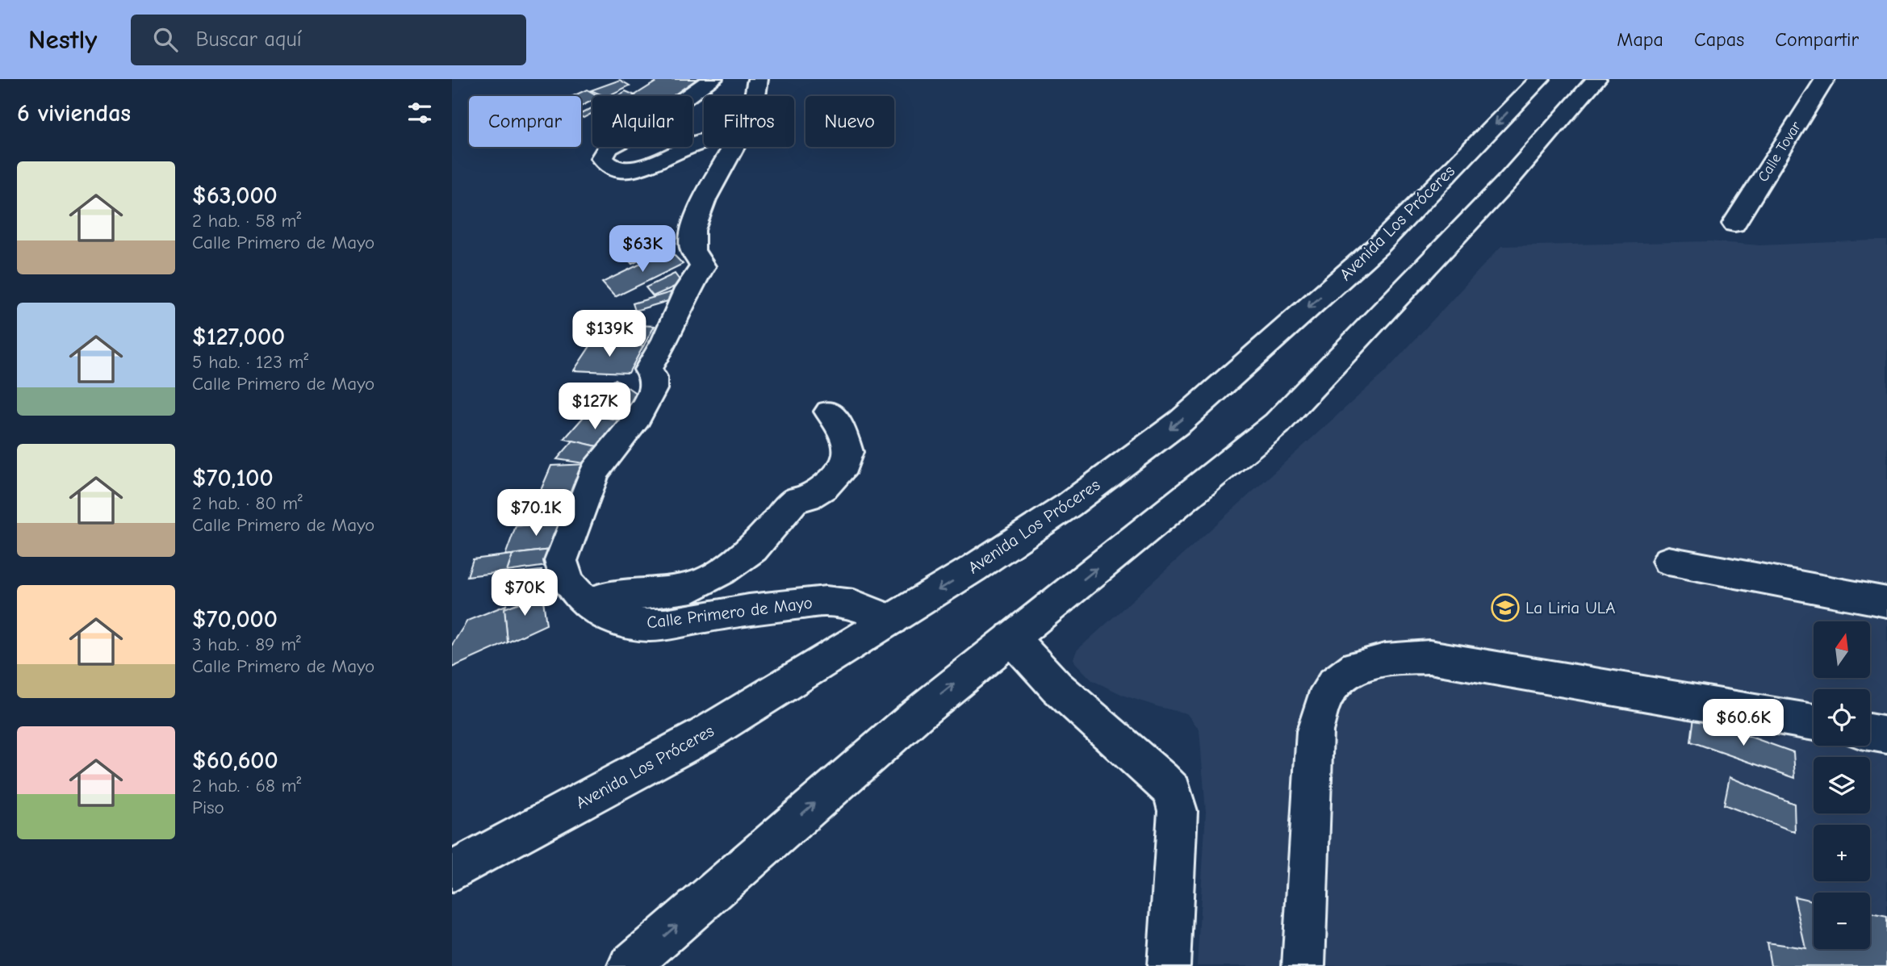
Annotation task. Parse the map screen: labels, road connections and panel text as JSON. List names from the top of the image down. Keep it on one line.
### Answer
{"streets":{"main road":["Calle Tovar","Avenida Los Próceres","Calle Primero de Mayo"]},"crossings":[["Avenida Los Próceres","Calle Primero de Mayo"]],"places":{"school or university":["La Liria ULA"]},"north":"top","page":{"header":"Nestly","search":"Buscar aquí","nav":["Mapa","Capas","Compartir"],"heading":"6 viviendas","chip":["Comprar","Alquilar","Filtros","Nuevo"],"list":[{"name":"$63,000","note":"2 hab. · 58 m² · Calle Primero de Mayo"},{"name":"$127,000","note":"5 hab. · 123 m² · Calle Primero de Mayo"},{"name":"$70,100","note":"2 hab. · 80 m² · Calle Primero de Mayo"},{"name":"$70,000","note":"3 hab. · 89 m² · Calle Primero de Mayo"},{"name":"$60,600","note":"2 hab. · 68 m² · Piso"}],"price":["$63K","$139K","$127K","$70.1K","$70K","$60.6K"],"map_buttons":["+","−"]}}
